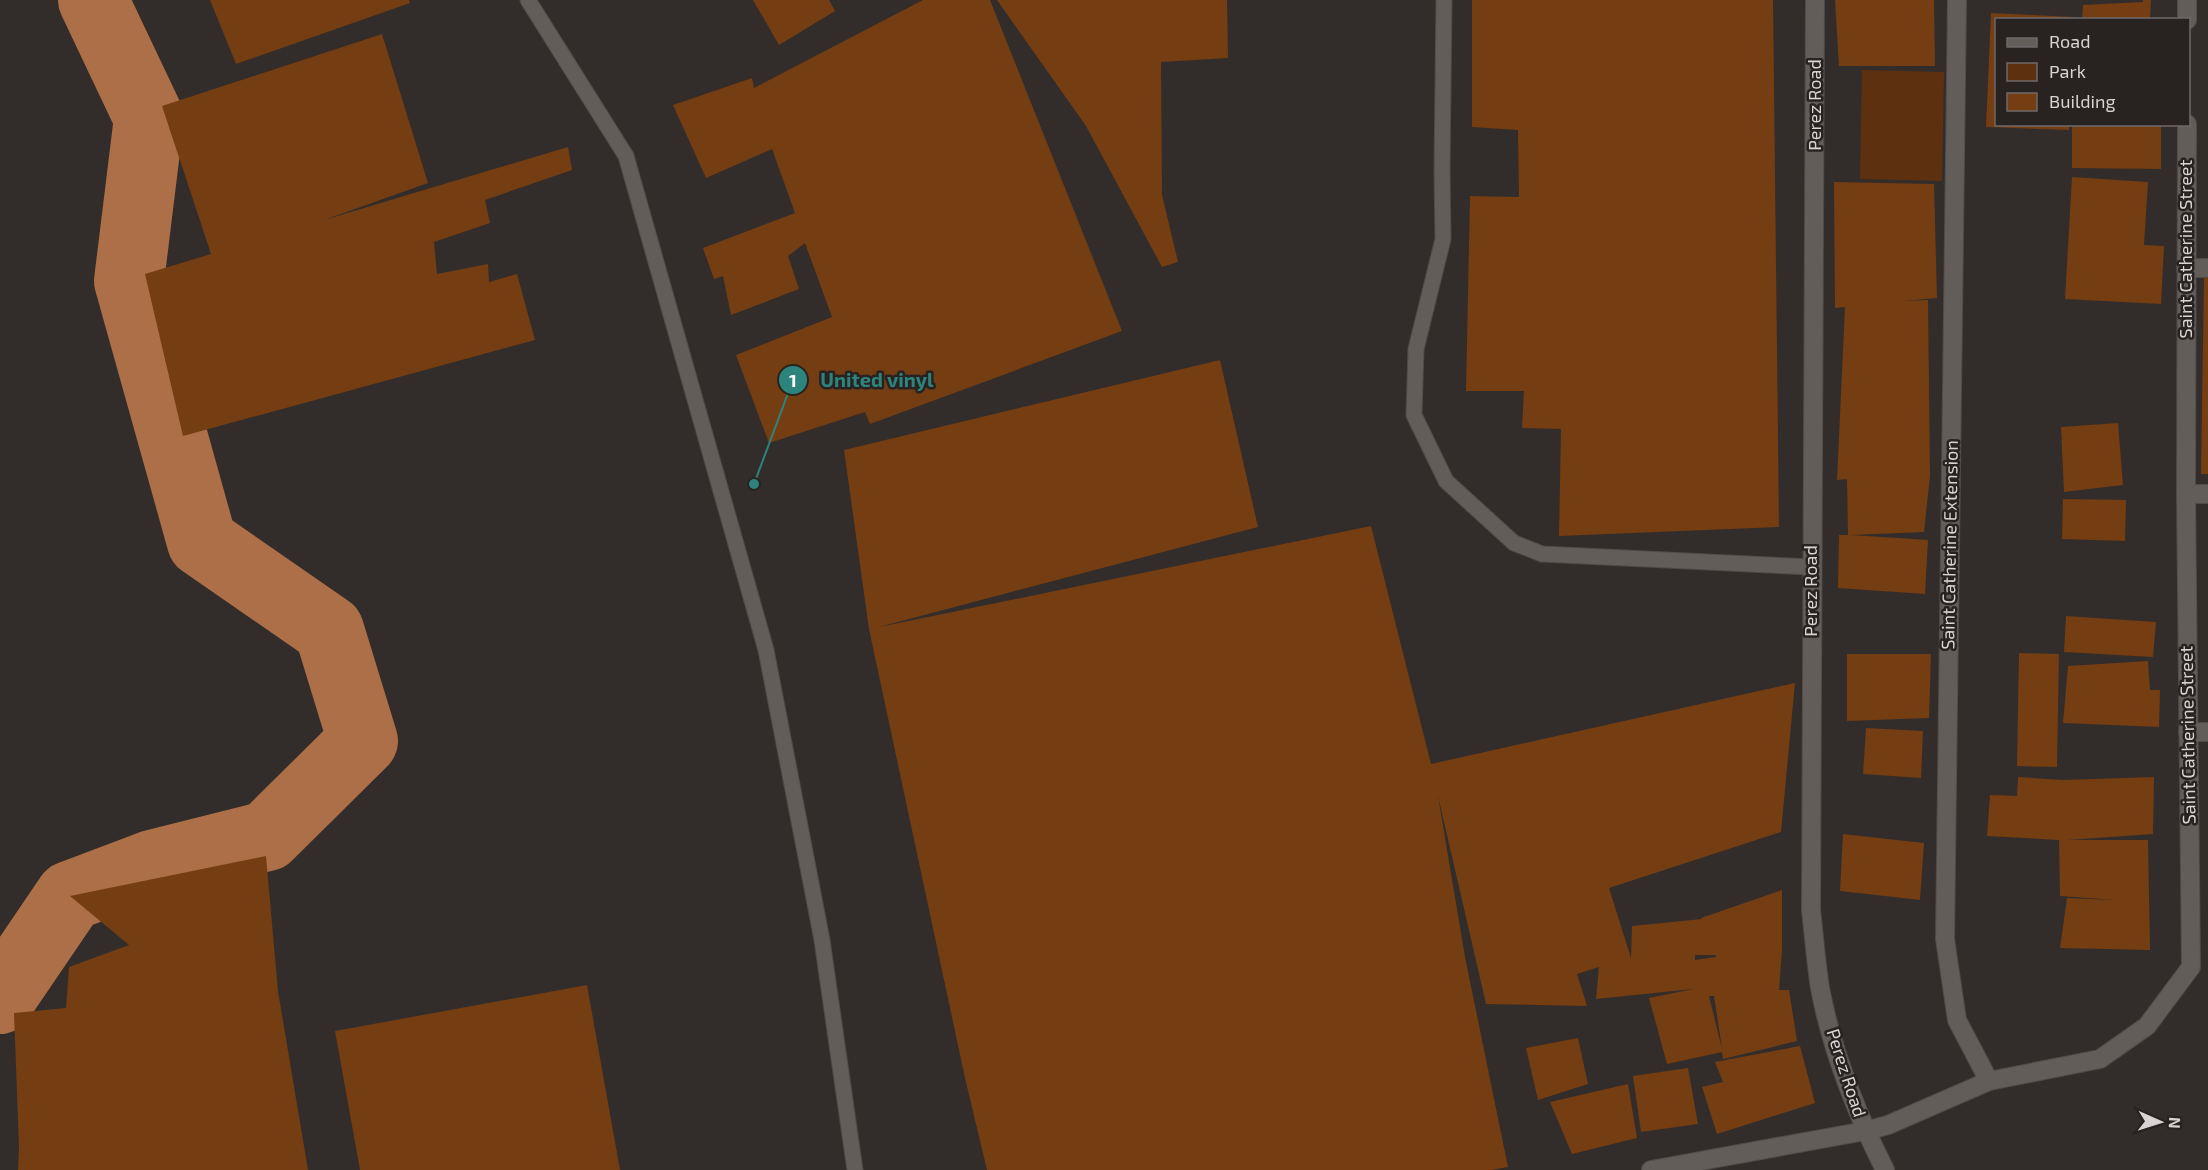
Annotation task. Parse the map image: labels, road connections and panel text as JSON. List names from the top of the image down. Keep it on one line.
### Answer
{"streets":{"street":["Perez Road","Saint Catherine Street","Saint Catherine Extension"]},"crossings":[["Perez Road","Saint Catherine Street"],["Saint Catherine Street","Saint Catherine Extension"]],"places":["United vinyl"],"legend":["Road","Park","Building"],"north":"right"}
